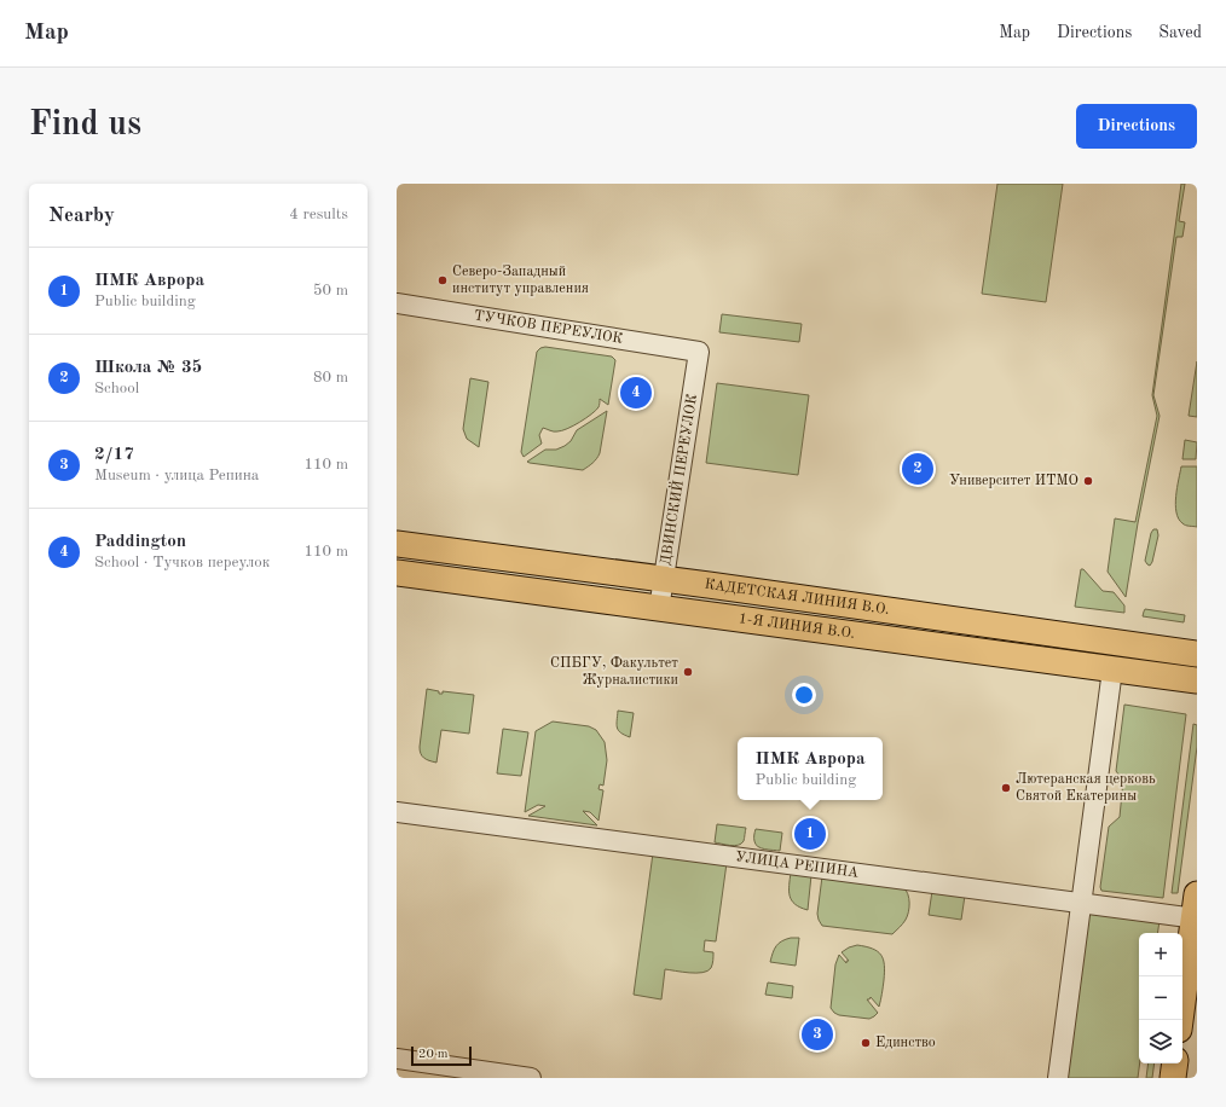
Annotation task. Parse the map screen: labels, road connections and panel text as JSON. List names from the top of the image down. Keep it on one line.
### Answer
{"streets":{"main road":["КАДЕТСКАЯ ЛИНИЯ В.О.","1-Я ЛИНИЯ В.О."],"street":["ТУЧКОВ ПЕРЕУЛОК","ДВИНСКИЙ ПЕРЕУЛОК","УЛИЦА РЕПИНА"]},"crossings":[["ТУЧКОВ ПЕРЕУЛОК","ДВИНСКИЙ ПЕРЕУЛОК"],["ДВИНСКИЙ ПЕРЕУЛОК","КАДЕТСКАЯ ЛИНИЯ В.О."],["ДВИНСКИЙ ПЕРЕУЛОК","1-Я ЛИНИЯ В.О."]],"places":["Северо-Западный институт управления","Университет ИТМО","СПБГУ, Факультет Журналистики","Лютеранская церковь Святой Екатерины","Единство"],"scale_bar":"20 m","page":{"header":"Map","nav":["Map","Directions","Saved"],"buttons":"Directions","title":"Find us","heading":["Nearby","4 results"],"list":[{"mark":"1","name":"ПМК Аврора","note":"Public building","value":"50 m"},{"mark":"2","name":"Школа № 35","note":"School","value":"80 m"},{"mark":"3","name":"2/17","note":"Museum · улица Репина","value":"110 m"},{"mark":"4","name":"Paddington","note":"School · Тучков переулок","value":"110 m"}],"pins":["4","2","1","3"],"popup":["ПМК Аврора","Public building"],"map_buttons":["+","−"],"scale":"20 m"}}
